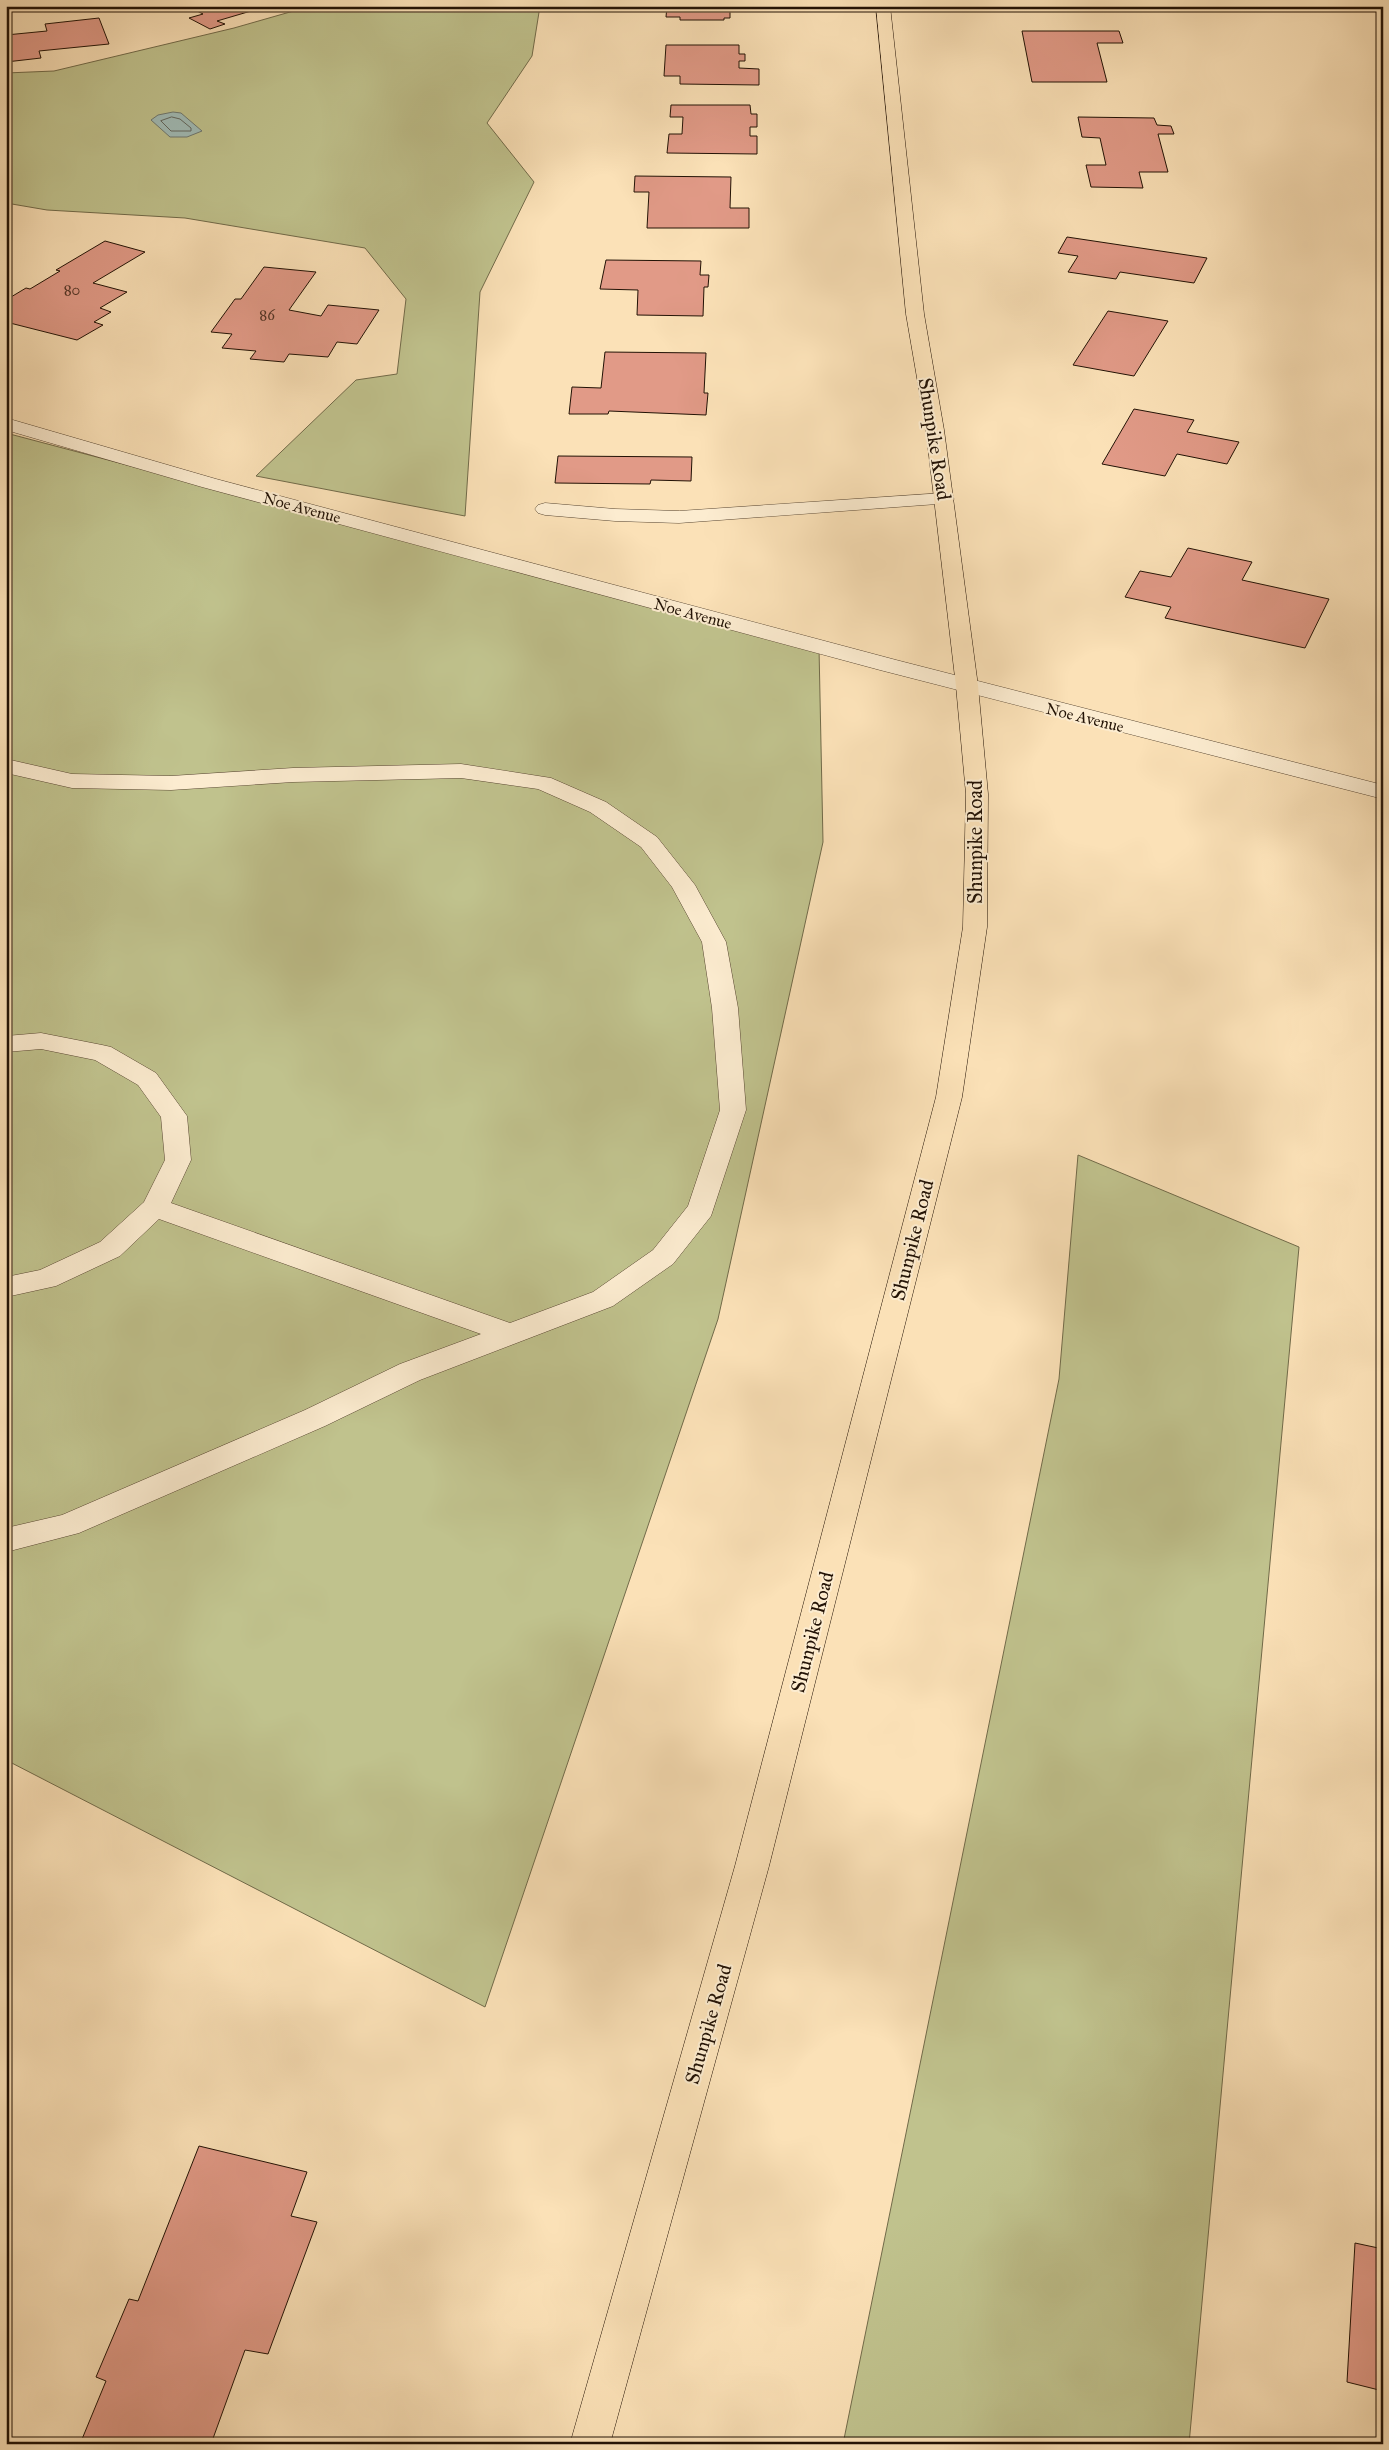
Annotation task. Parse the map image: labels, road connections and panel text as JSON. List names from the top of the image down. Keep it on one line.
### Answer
{"streets":{"main road":["Shunpike Road"],"street":["Noe Avenue"]},"crossings":[["Shunpike Road","Noe Avenue"]],"house_numbers":["80","86"]}
